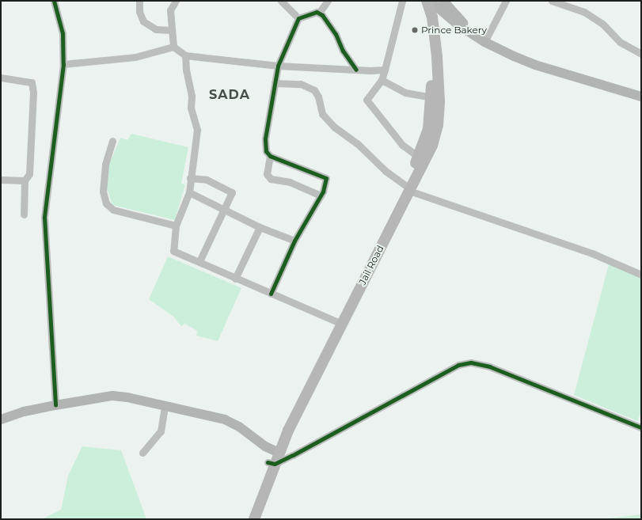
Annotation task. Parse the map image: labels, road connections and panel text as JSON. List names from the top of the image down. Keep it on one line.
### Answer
{"streets":{"main road":["Jail Road"]},"districts":["SADA"],"places":["Prince Bakery"]}
